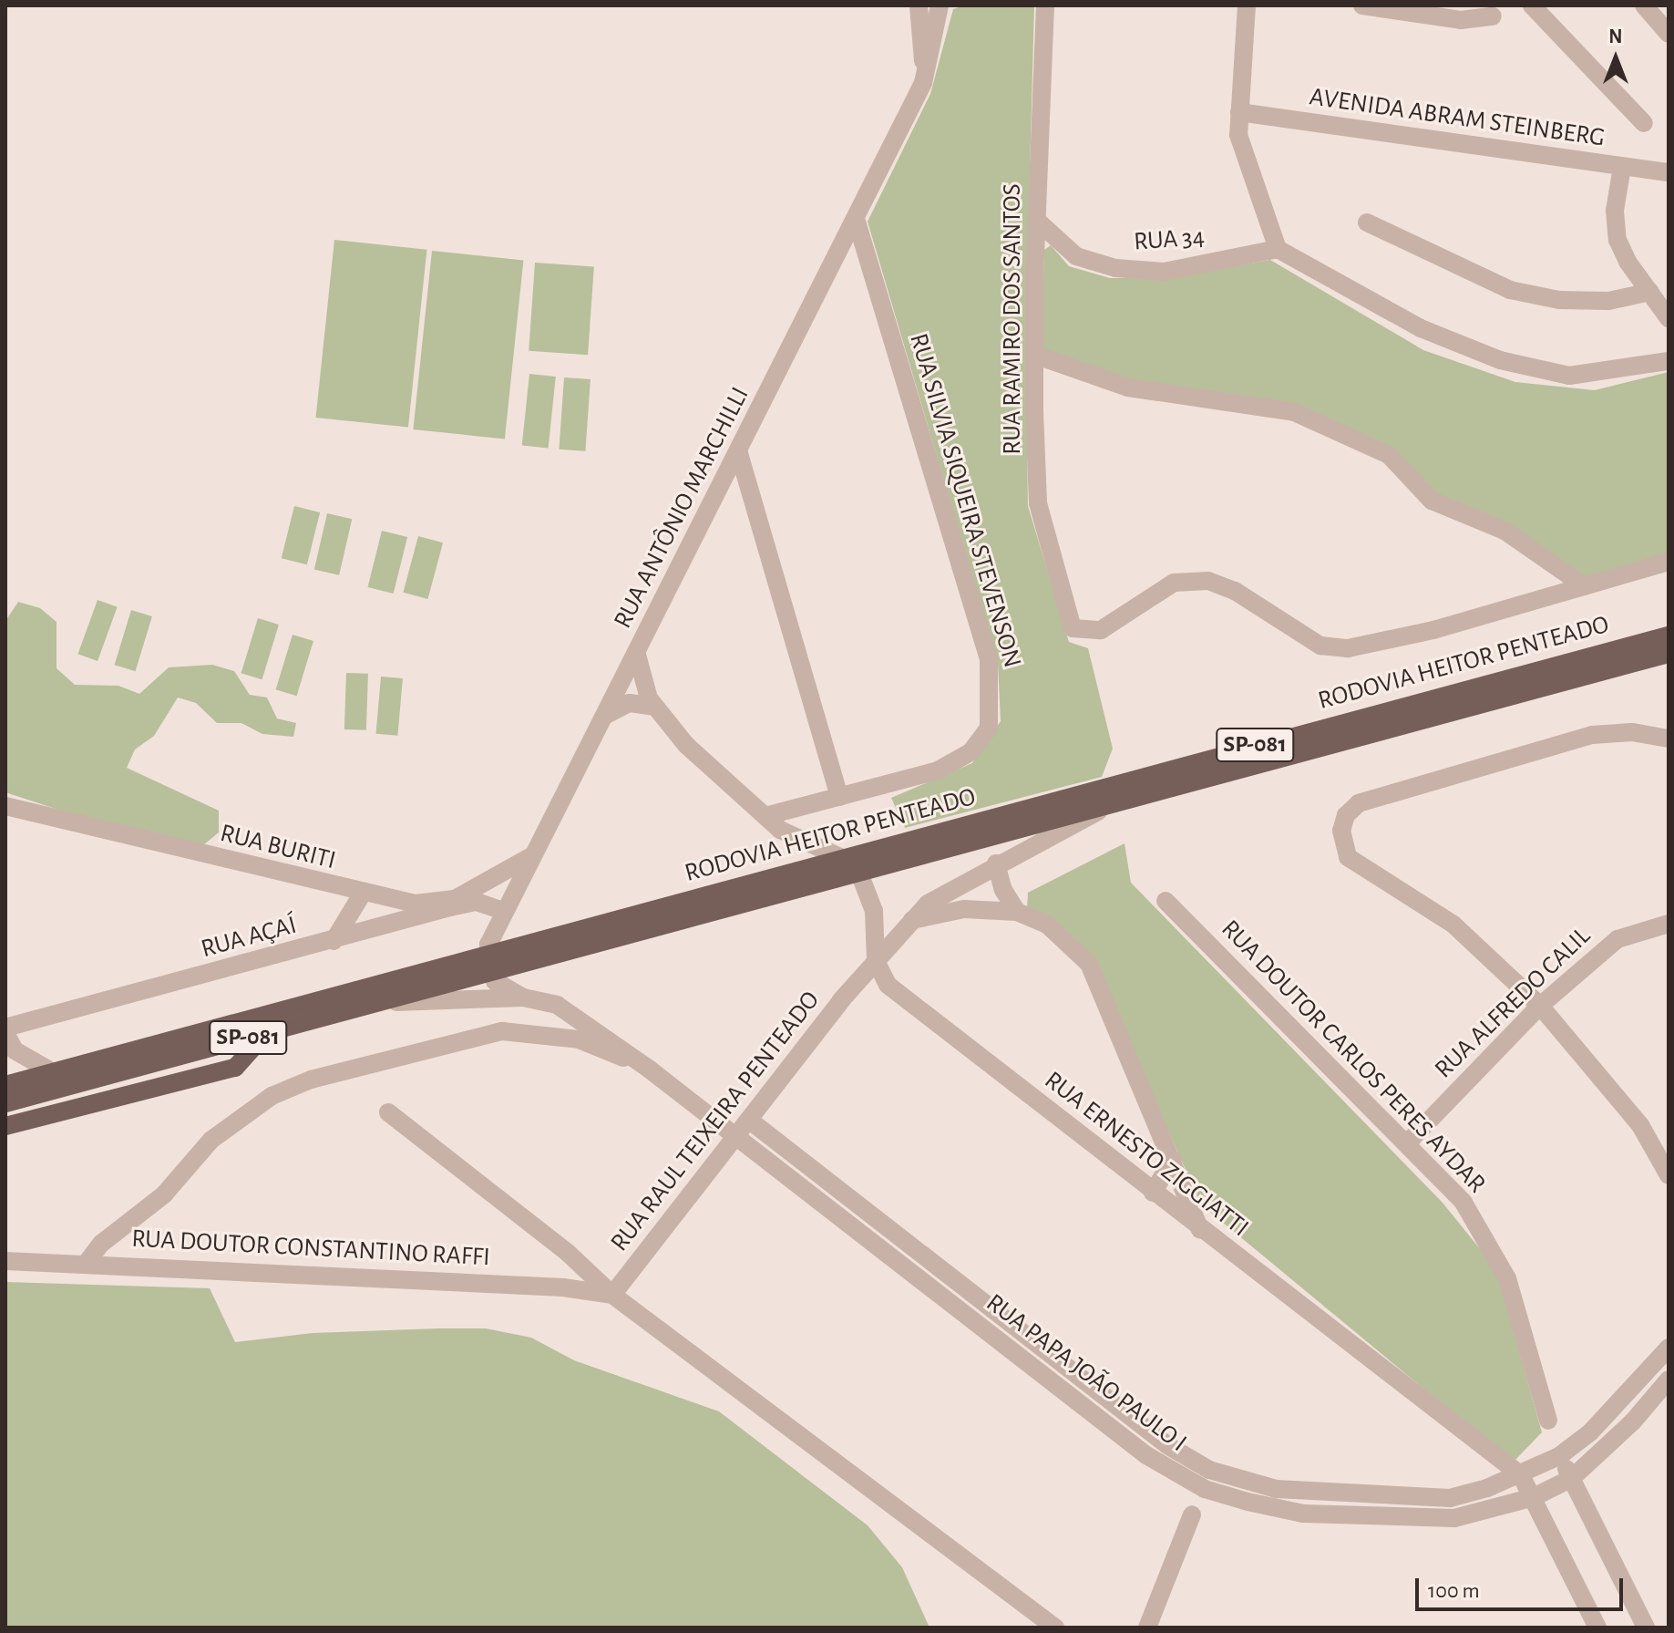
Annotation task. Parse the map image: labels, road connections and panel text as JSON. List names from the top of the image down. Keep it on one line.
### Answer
{"streets":{"main road":["RODOVIA HEITOR PENTEADO","SP-081"],"street":["AVENIDA ABRAM STEINBERG","RUA 34","RUA RAMIRO DOS SANTOS","RUA SILVIA SIQUEIRA STEVENSON","RUA ANTÔNIO MARCHILLI","RUA BURITI","RUA AÇAÍ","RUA ALFREDO CALIL","RUA DOUTOR CARLOS PERES AYDAR","RUA RAUL TEIXEIRA PENTEADO","RUA ERNESTO ZIGGIATTI","RUA DOUTOR CONSTANTINO RAFFI","RUA PAPA JOÃO PAULO I"]},"crossings":[["RUA 34","RUA RAMIRO DOS SANTOS"],["RUA SILVIA SIQUEIRA STEVENSON","RUA ANTÔNIO MARCHILLI"],["RUA ANTÔNIO MARCHILLI","RODOVIA HEITOR PENTEADO"],["RUA ANTÔNIO MARCHILLI","RUA BURITI"],["RUA ANTÔNIO MARCHILLI","RUA AÇAÍ"],["RUA ANTÔNIO MARCHILLI","RUA PAPA JOÃO PAULO I"],["RODOVIA HEITOR PENTEADO","RUA RAUL TEIXEIRA PENTEADO"],["RODOVIA HEITOR PENTEADO","RUA PAPA JOÃO PAULO I"],["RUA ALFREDO CALIL","RUA DOUTOR CARLOS PERES AYDAR"],["RUA RAUL TEIXEIRA PENTEADO","RUA ERNESTO ZIGGIATTI"],["RUA RAUL TEIXEIRA PENTEADO","RUA DOUTOR CONSTANTINO RAFFI"],["RUA RAUL TEIXEIRA PENTEADO","RUA PAPA JOÃO PAULO I"],["RUA ERNESTO ZIGGIATTI","RUA PAPA JOÃO PAULO I"]],"scale_bar":"100 m","north":"top"}
